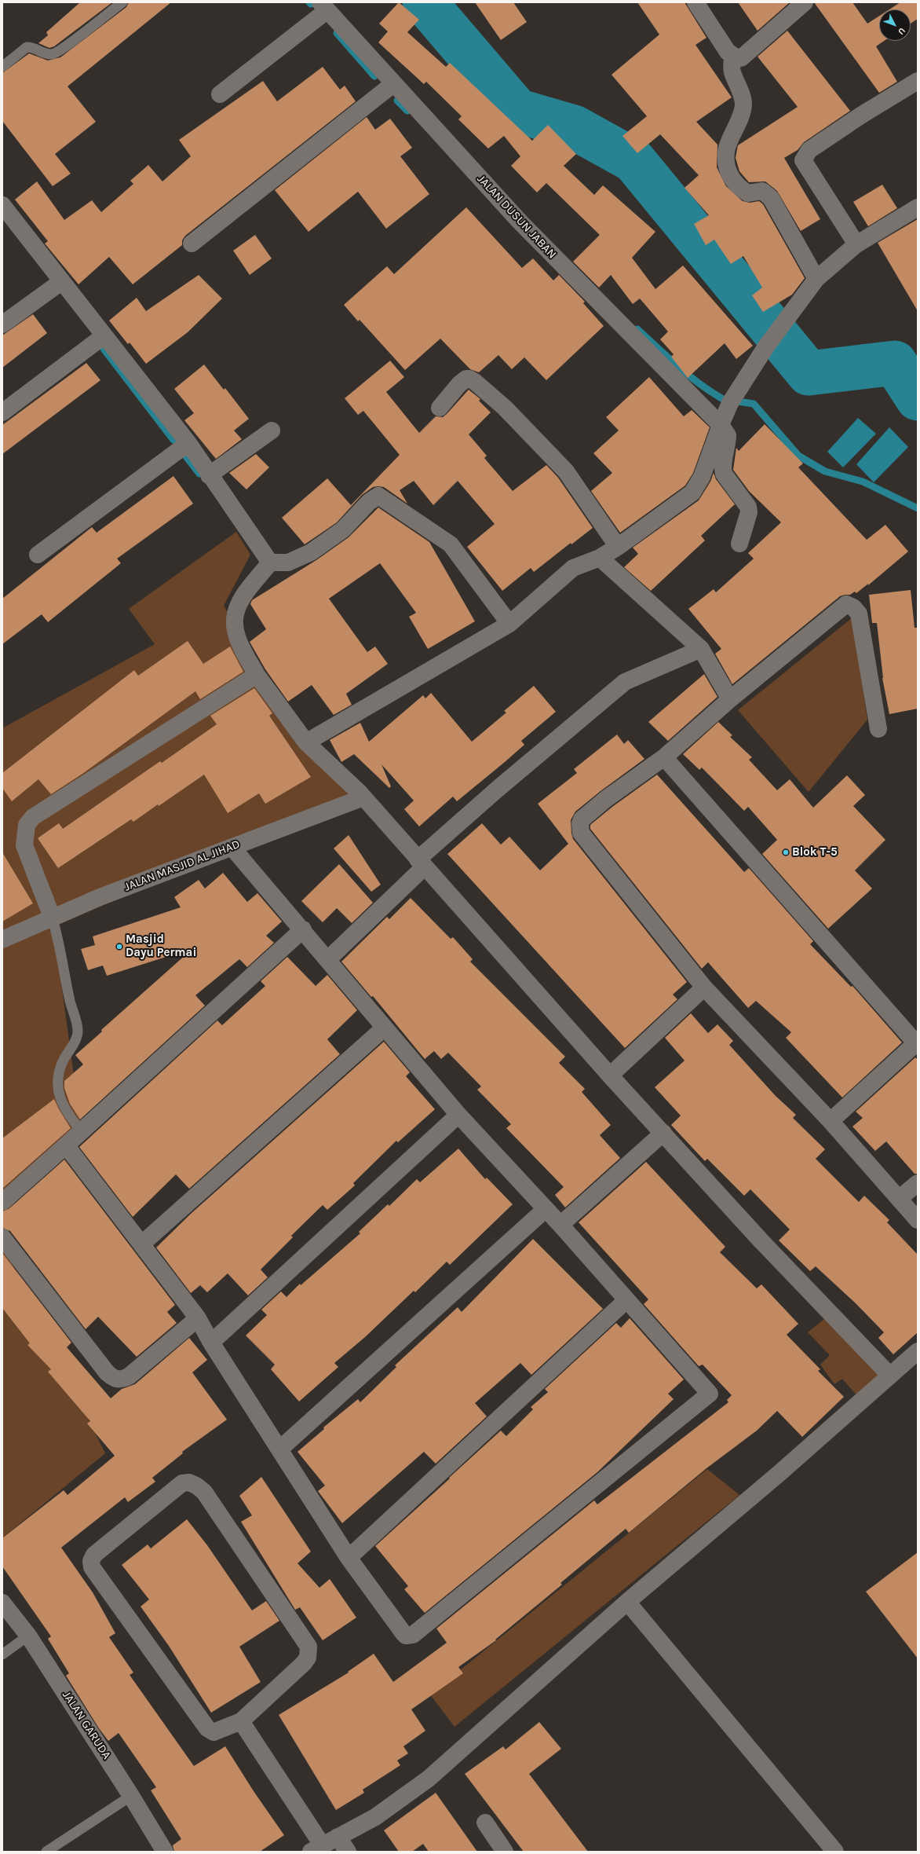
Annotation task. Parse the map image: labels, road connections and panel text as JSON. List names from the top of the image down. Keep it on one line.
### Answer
{"streets":{"street":["JALAN DUSUN JABAN","JALAN MASJID AL JIHAD","JALAN GARUDA"]},"places":["Blok T-5","Masjid Dayu Permai"],"north":"bottom right"}
